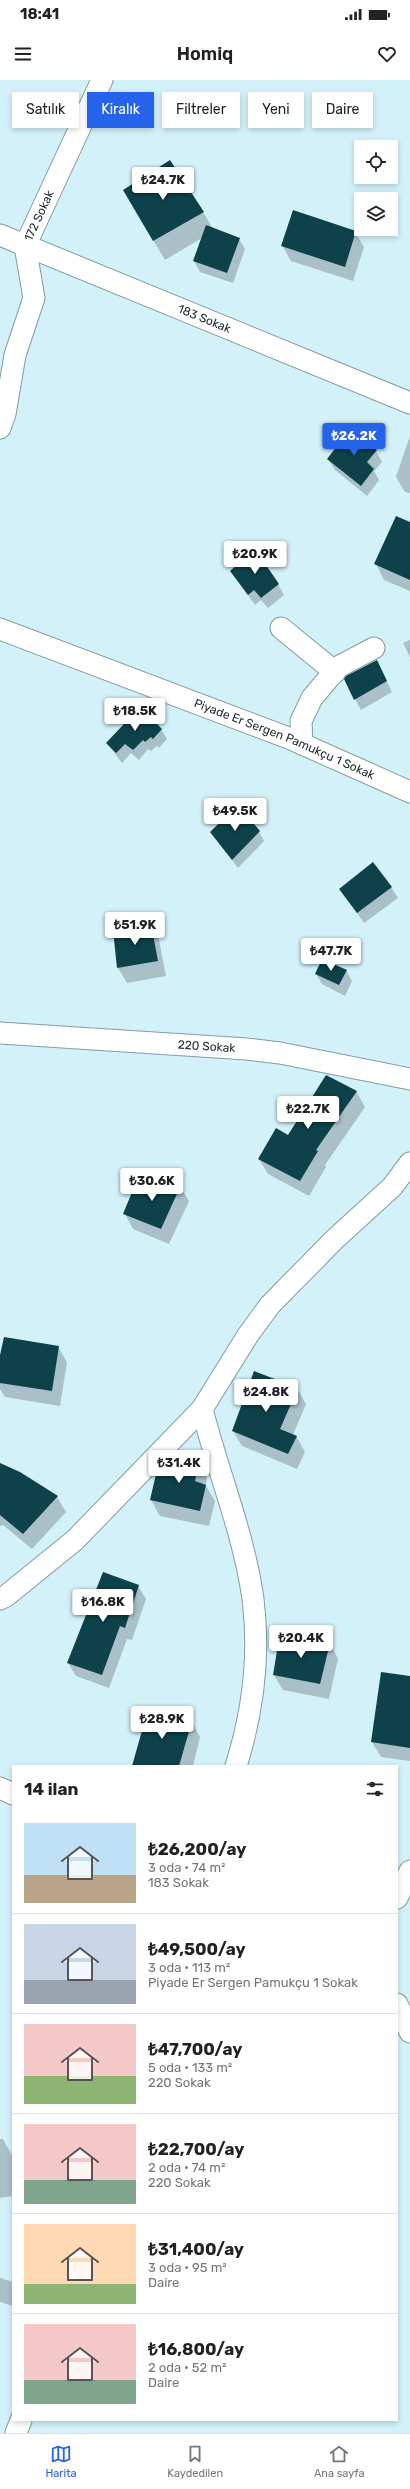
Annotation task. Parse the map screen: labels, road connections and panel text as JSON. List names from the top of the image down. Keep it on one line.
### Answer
{"streets":{"street":["172 Sokak","183 Sokak","Piyade Er Sergen Pamukçu 1 Sokak","220 Sokak"]},"crossings":[["172 Sokak","183 Sokak"]],"page":{"status":"18:41","header":"Homiq","chip":["Satılık","Kiralık","Filtreler","Yeni","Daire"],"price":["₺24.7K","₺26.2K","₺20.9K","₺18.5K","₺49.5K","₺51.9K","₺47.7K","₺22.7K","₺30.6K","₺24.8K","₺31.4K","₺16.8K","₺20.4K","₺28.9K"],"heading":"14 ilan","list":[{"name":"₺26,200/ay","note":"3 oda · 74 m² · 183 Sokak"},{"name":"₺49,500/ay","note":"3 oda · 113 m² · Piyade Er Sergen Pamukçu 1 Sokak"},{"name":"₺47,700/ay","note":"5 oda · 133 m² · 220 Sokak"},{"name":"₺22,700/ay","note":"2 oda · 74 m² · 220 Sokak"},{"name":"₺31,400/ay","note":"3 oda · 95 m² · Daire"},{"name":"₺16,800/ay","note":"2 oda · 52 m² · Daire"}],"tabs":["Harita","Kaydedilen","Ana sayfa"]}}
